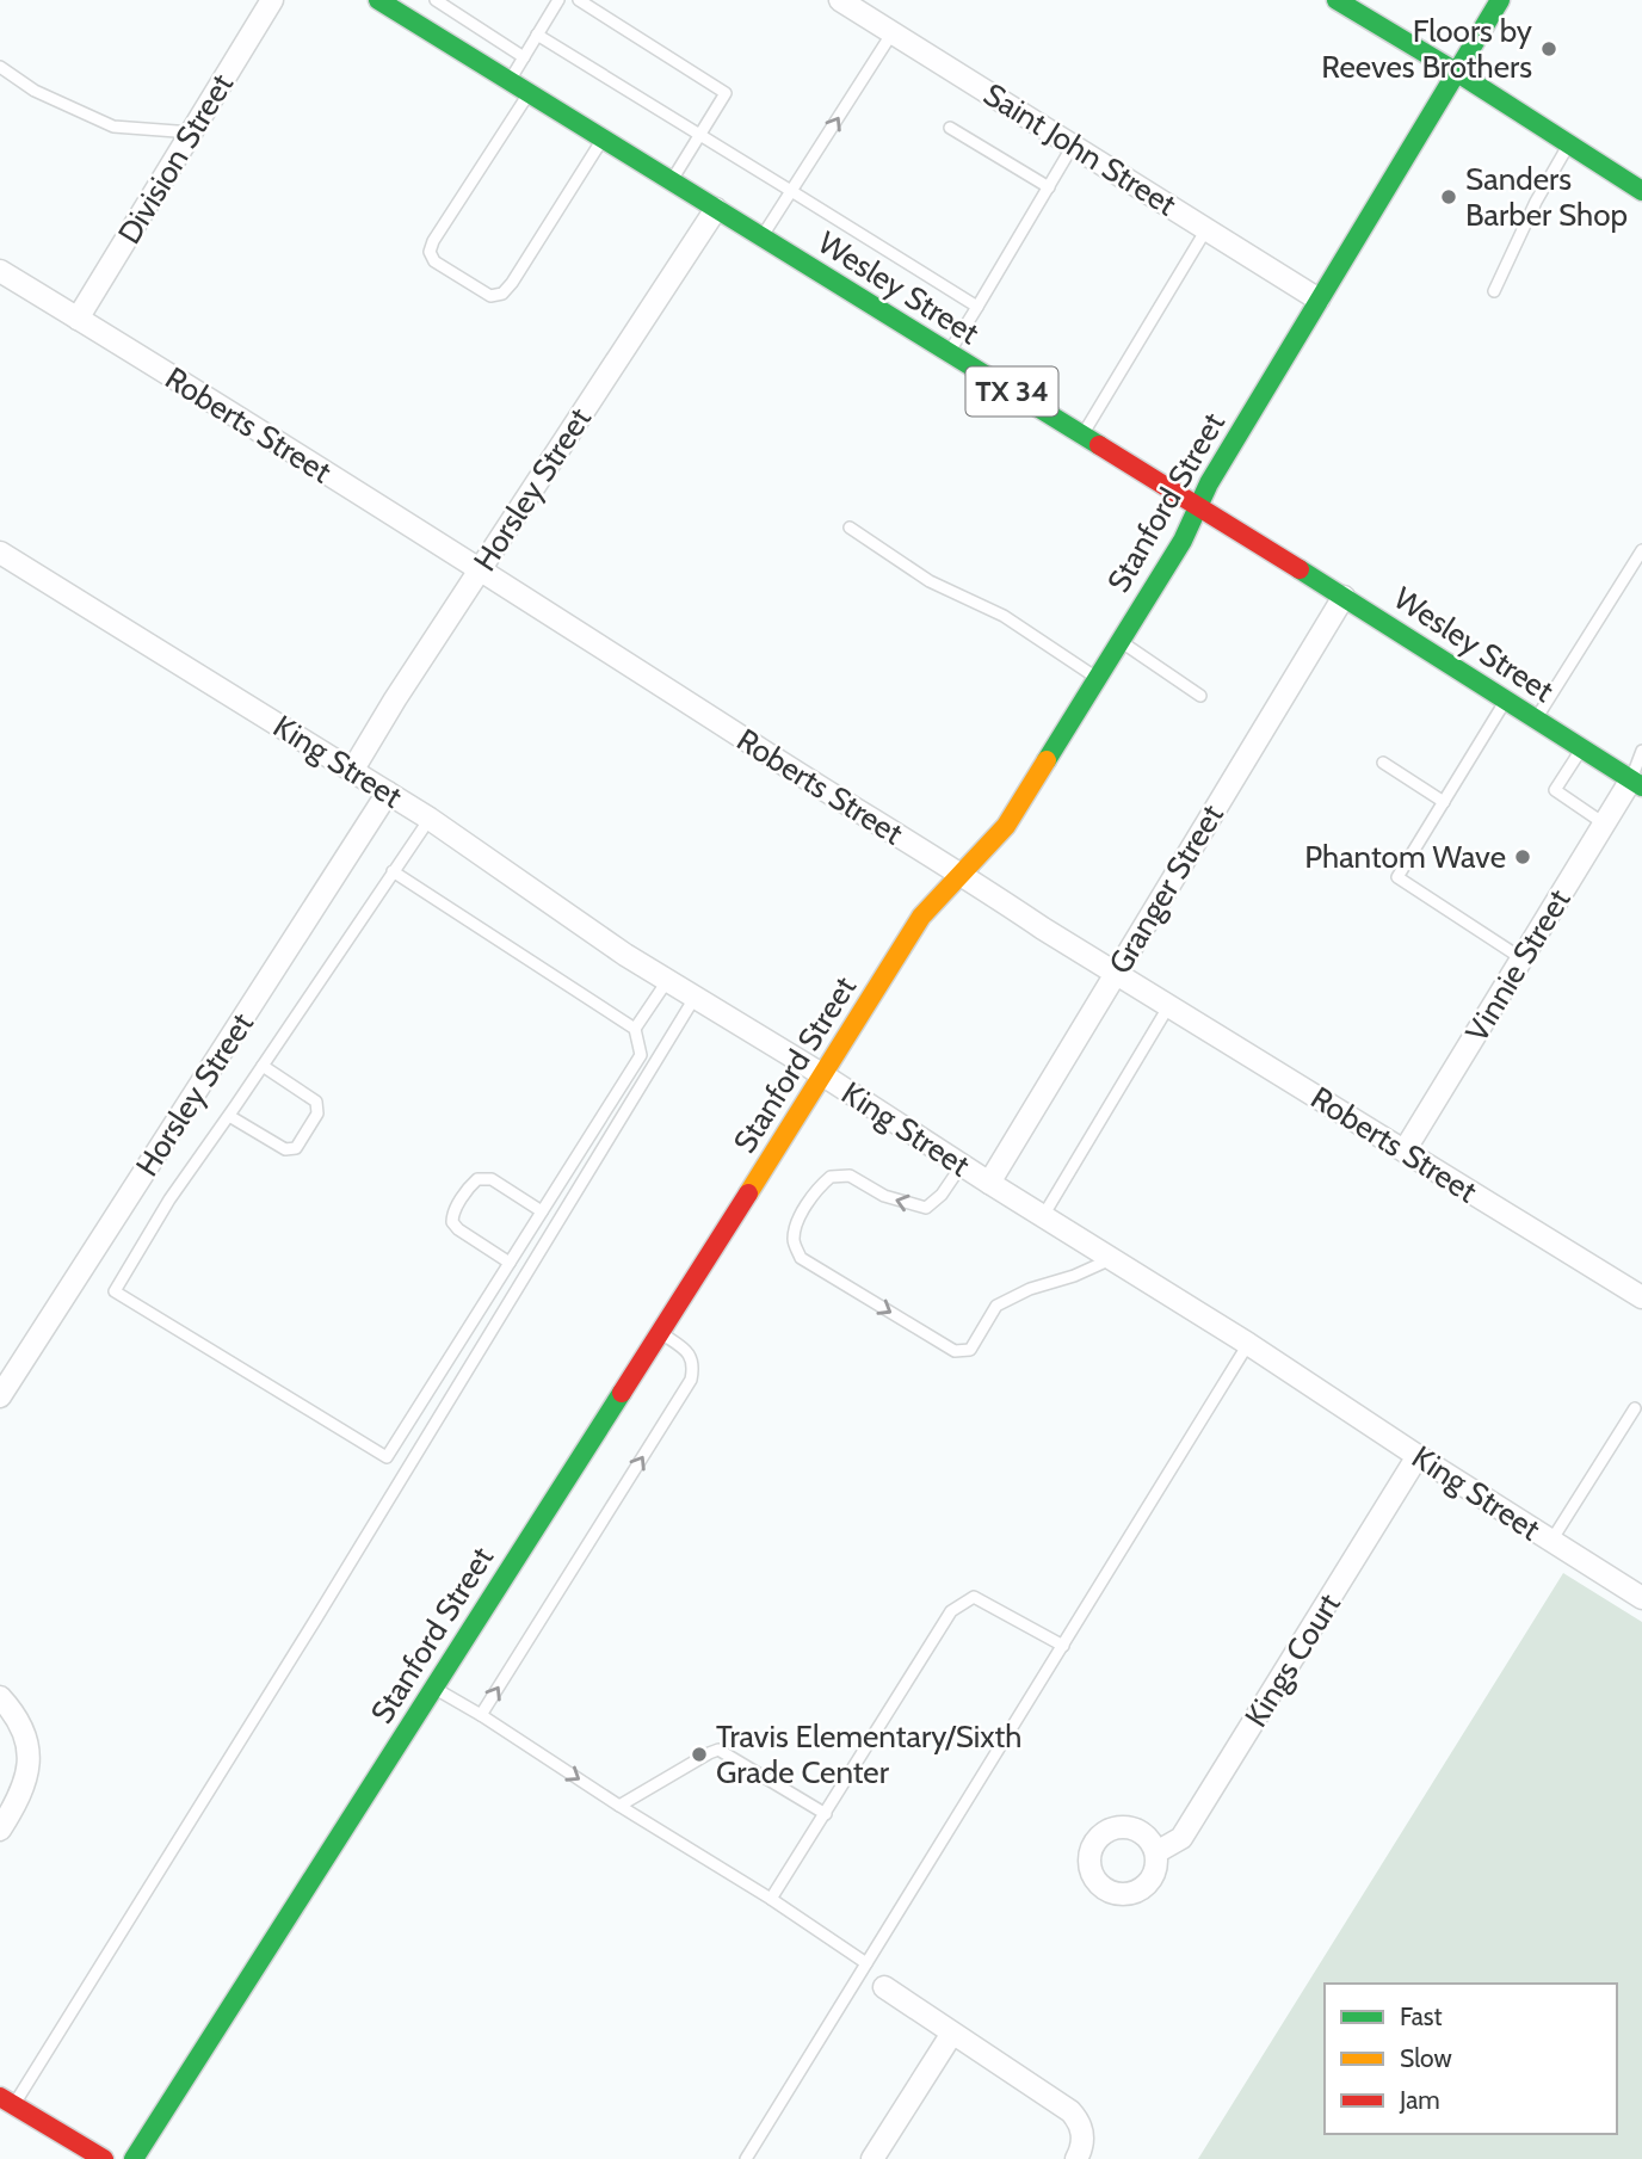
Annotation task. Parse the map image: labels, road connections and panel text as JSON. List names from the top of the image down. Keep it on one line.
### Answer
{"streets":{"street":["Saint John Street","Division Street","Wesley Street","TX 34","Roberts Street","Horsley Street","Stanford Street","King Street","Granger Street","Vinnie Street","Kings Court"]},"crossings":[["Saint John Street","Stanford Street"],["Division Street","Roberts Street"],["Wesley Street","Horsley Street"],["Wesley Street","Stanford Street"],["Wesley Street","Granger Street"],["Wesley Street","Vinnie Street"],["Roberts Street","Horsley Street"],["Roberts Street","Stanford Street"],["Roberts Street","Granger Street"],["Roberts Street","Vinnie Street"],["Horsley Street","King Street"],["Stanford Street","King Street"],["King Street","Granger Street"],["King Street","Kings Court"]],"places":["Floors by Reeves Brothers","Sanders Barber Shop","Phantom Wave","Travis Elementary/Sixth Grade Center"],"legend":["Fast","Slow","Jam"]}
